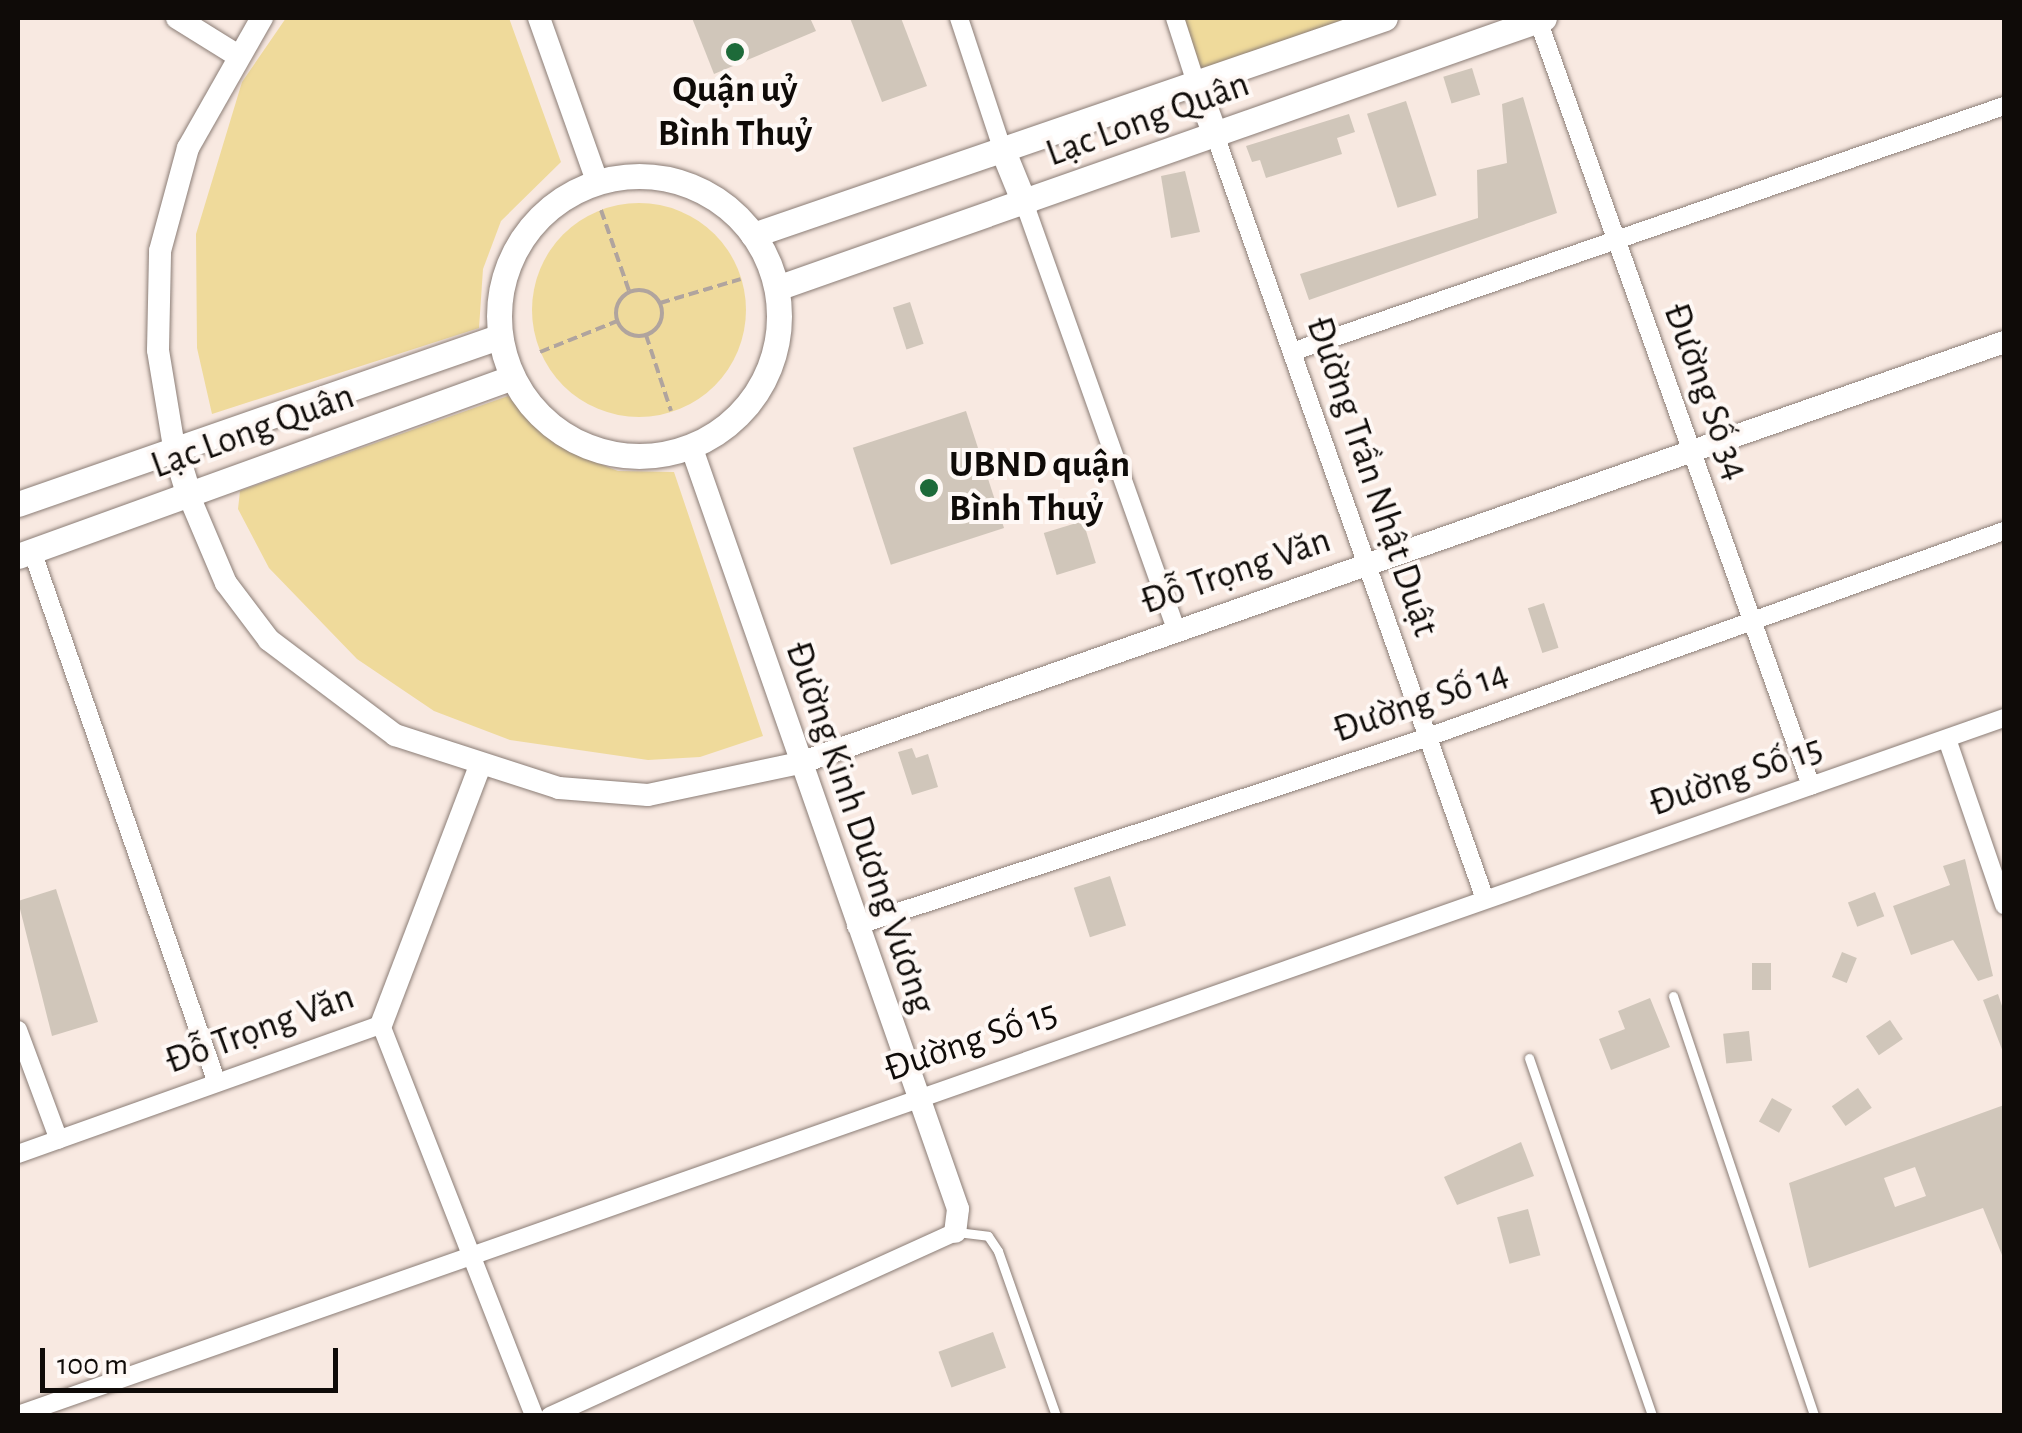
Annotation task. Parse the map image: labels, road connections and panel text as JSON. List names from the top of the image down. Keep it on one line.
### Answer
{"streets":{"main road":["Lạc Long Quân"],"street":["Đường Số 34","Đường Trần Nhật Duật","Đỗ Trọng Văn","Đường Số 14","Đường Số 15","Đường Kinh Dương Vương"]},"crossings":[["Lạc Long Quân","Đường Số 34"],["Lạc Long Quân","Đường Trần Nhật Duật"],["Lạc Long Quân","Đỗ Trọng Văn"],["Đường Số 34","Đỗ Trọng Văn"],["Đường Số 34","Đường Số 14"],["Đường Số 34","Đường Số 15"],["Đường Trần Nhật Duật","Đỗ Trọng Văn"],["Đường Trần Nhật Duật","Đường Số 14"],["Đường Trần Nhật Duật","Đường Số 15"],["Đỗ Trọng Văn","Đường Kinh Dương Vương"],["Đường Số 14","Đường Kinh Dương Vương"],["Đường Số 15","Đường Kinh Dương Vương"]],"places":["Quận uỷ Bình Thuỷ","UBND quận Bình Thuỷ"],"scale_bar":"100 m"}
